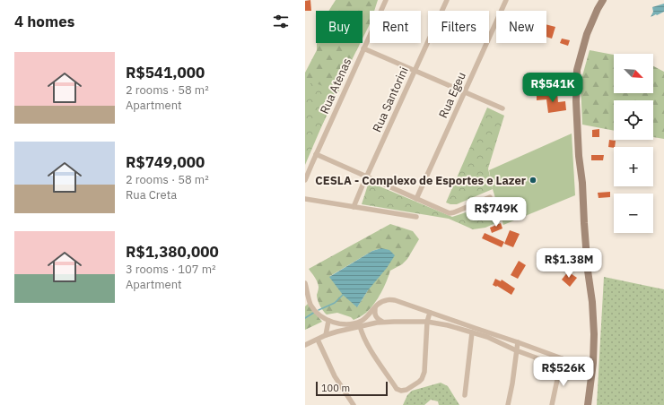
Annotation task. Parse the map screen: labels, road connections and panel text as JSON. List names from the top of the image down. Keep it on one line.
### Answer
{"streets":{"street":["Rua Atenas","Rua Egeu","Rua Santorini"]},"places":["CESLA - Complexo de Esportes e Lazer"],"scale_bar":"100 m","north":"bottom right","page":{"heading":"4 homes","chip":["Buy","Rent","Filters","New"],"list":[{"name":"R$541,000","note":"2 rooms · 58 m² · Apartment"},{"name":"R$749,000","note":"2 rooms · 58 m² · Rua Creta"},{"name":"R$1,380,000","note":"3 rooms · 107 m² · Apartment"}],"map_buttons":["+","−"],"price":["R$541K","R$749K","R$1.38M","R$526K"],"scale":"100 m"}}
